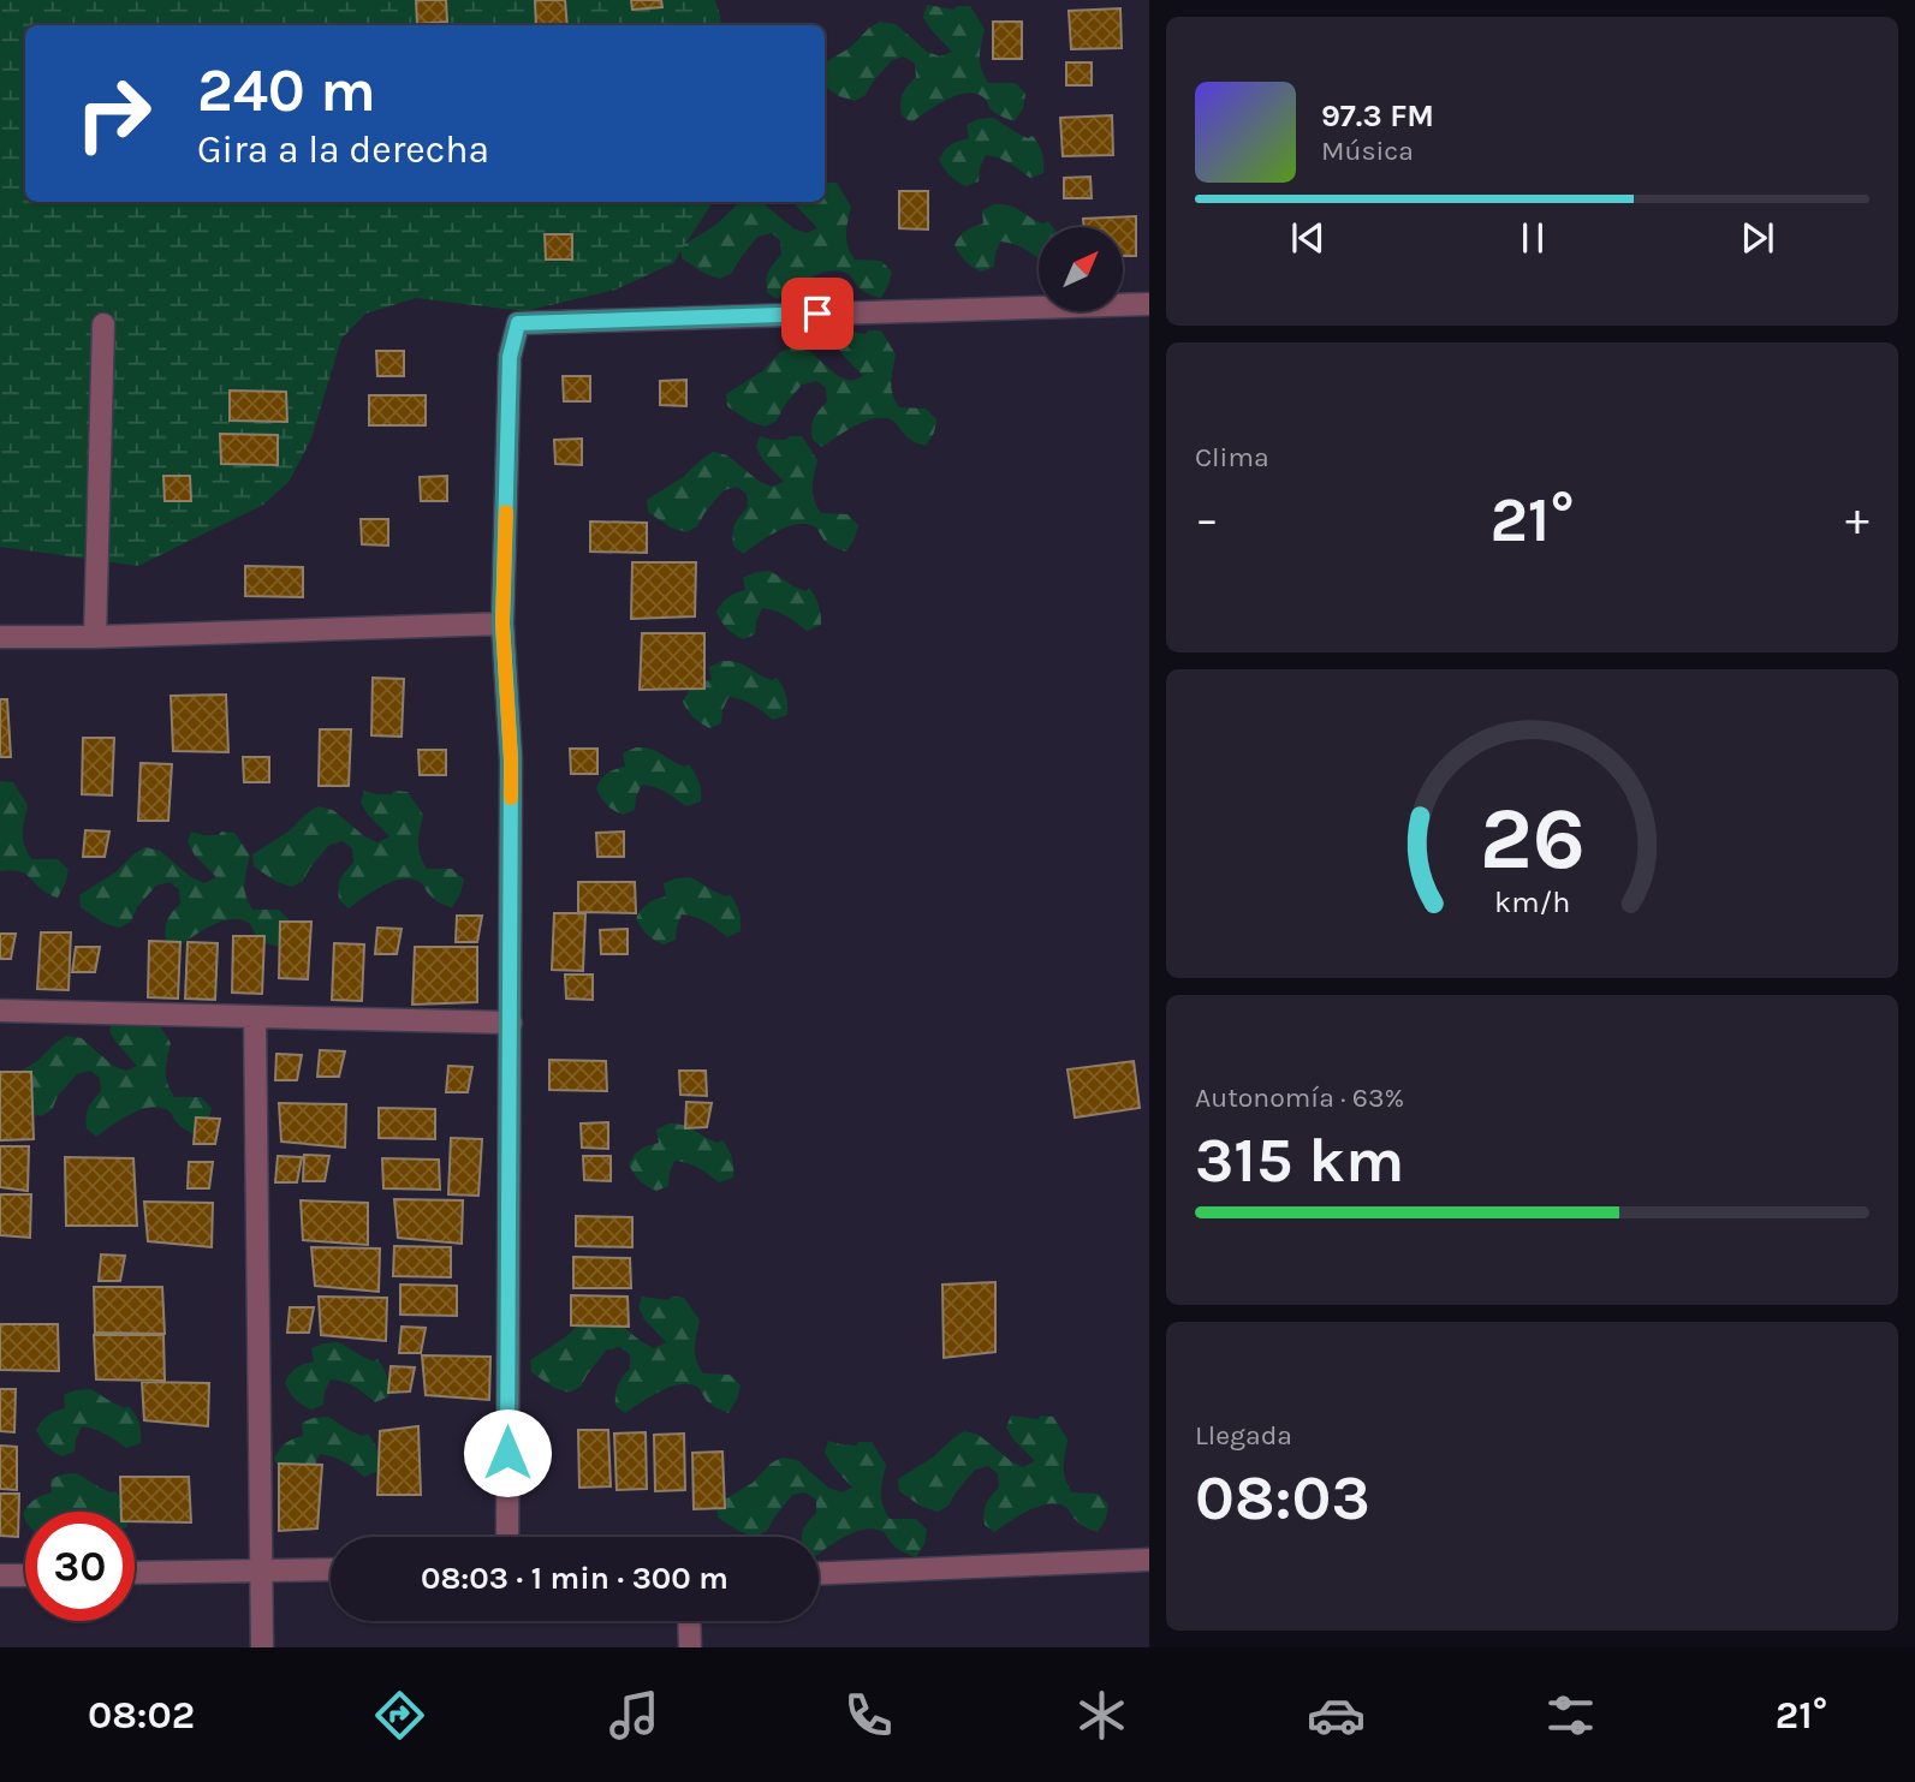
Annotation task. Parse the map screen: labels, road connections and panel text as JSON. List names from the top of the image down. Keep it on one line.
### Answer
{"north":"top right","page":{"turn":["240 m","Gira a la derecha"],"song":["97.3 FM","Música"],"tile":["Clima",["Autonomía · 63%","315 km"],["Llegada","08:03"]],"heat":["−","21°","+"],"limit":"30","trip":"08:03 · 1 min · 300 m","tabs":["08:02","21°"],"gauge":["26","km/h"]}}
